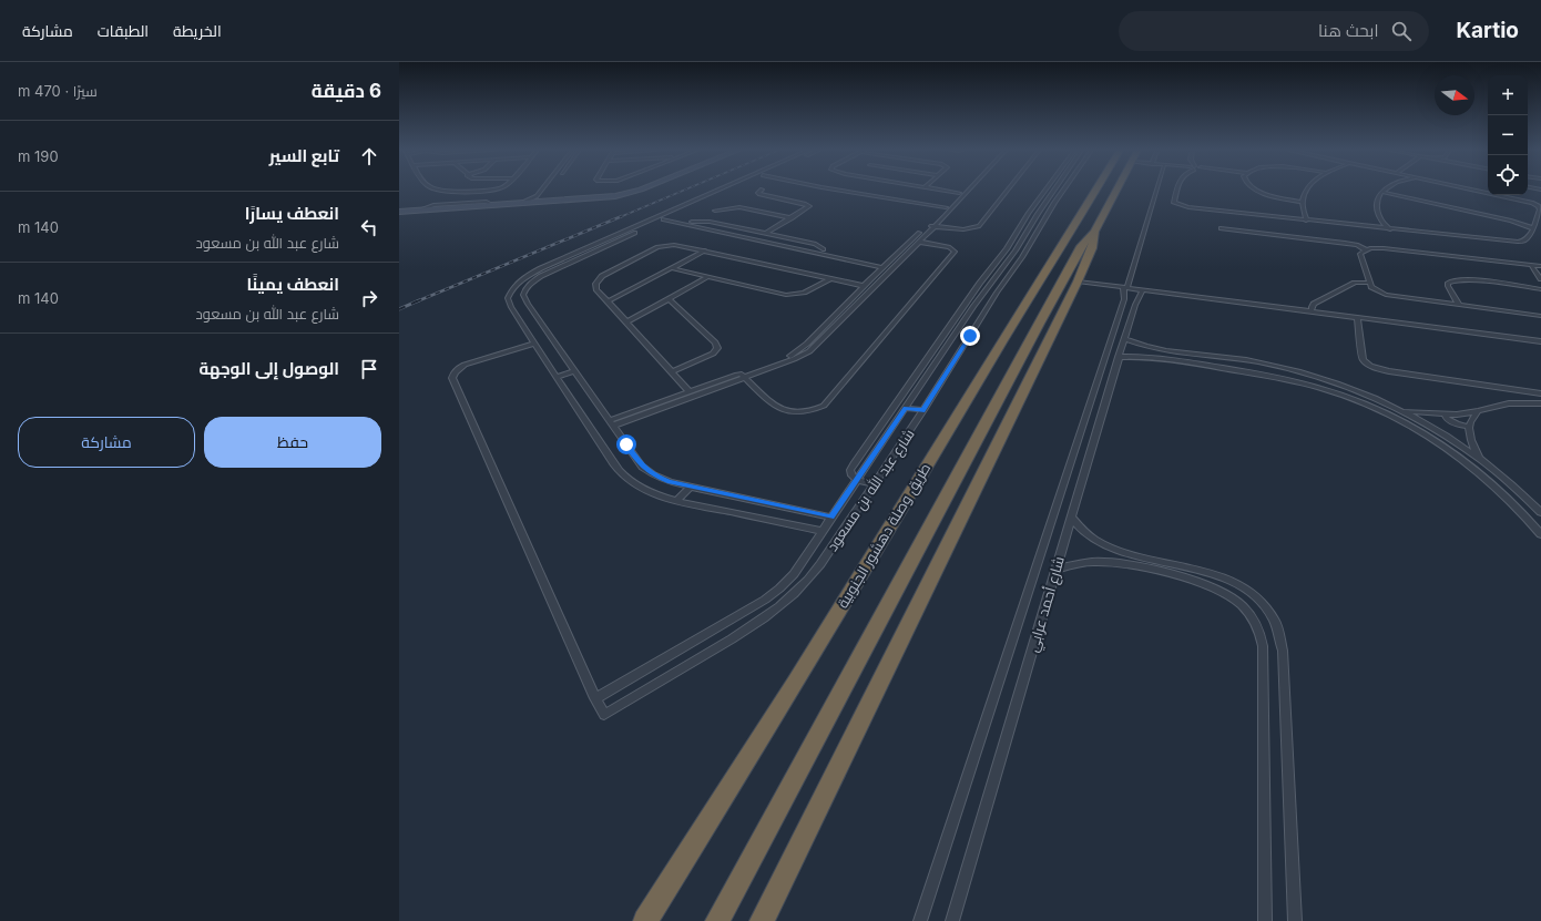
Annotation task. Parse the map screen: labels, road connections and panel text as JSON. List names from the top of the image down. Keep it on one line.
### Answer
{"streets":{"highway":["طريق وصلة دهشور الجنوبية"],"street":["شارع عبد الله بن مسعود","شارع أحمد عرابي"]},"north":"right","page":{"header":"Kartio","search":"ابحث هنا","nav":["الخريطة","الطبقات","مشاركة"],"heading":["6 دقيقة","سيرًا · 470 m"],"map_buttons":["+","−"],"list":[["تابع السير","190 m"],["انعطف يسارًا","شارع عبد الله بن مسعود","140 m"],["انعطف يمينًا","شارع عبد الله بن مسعود","140 m"],"الوصول إلى الوجهة"],"buttons":["حفظ","مشاركة"]}}
